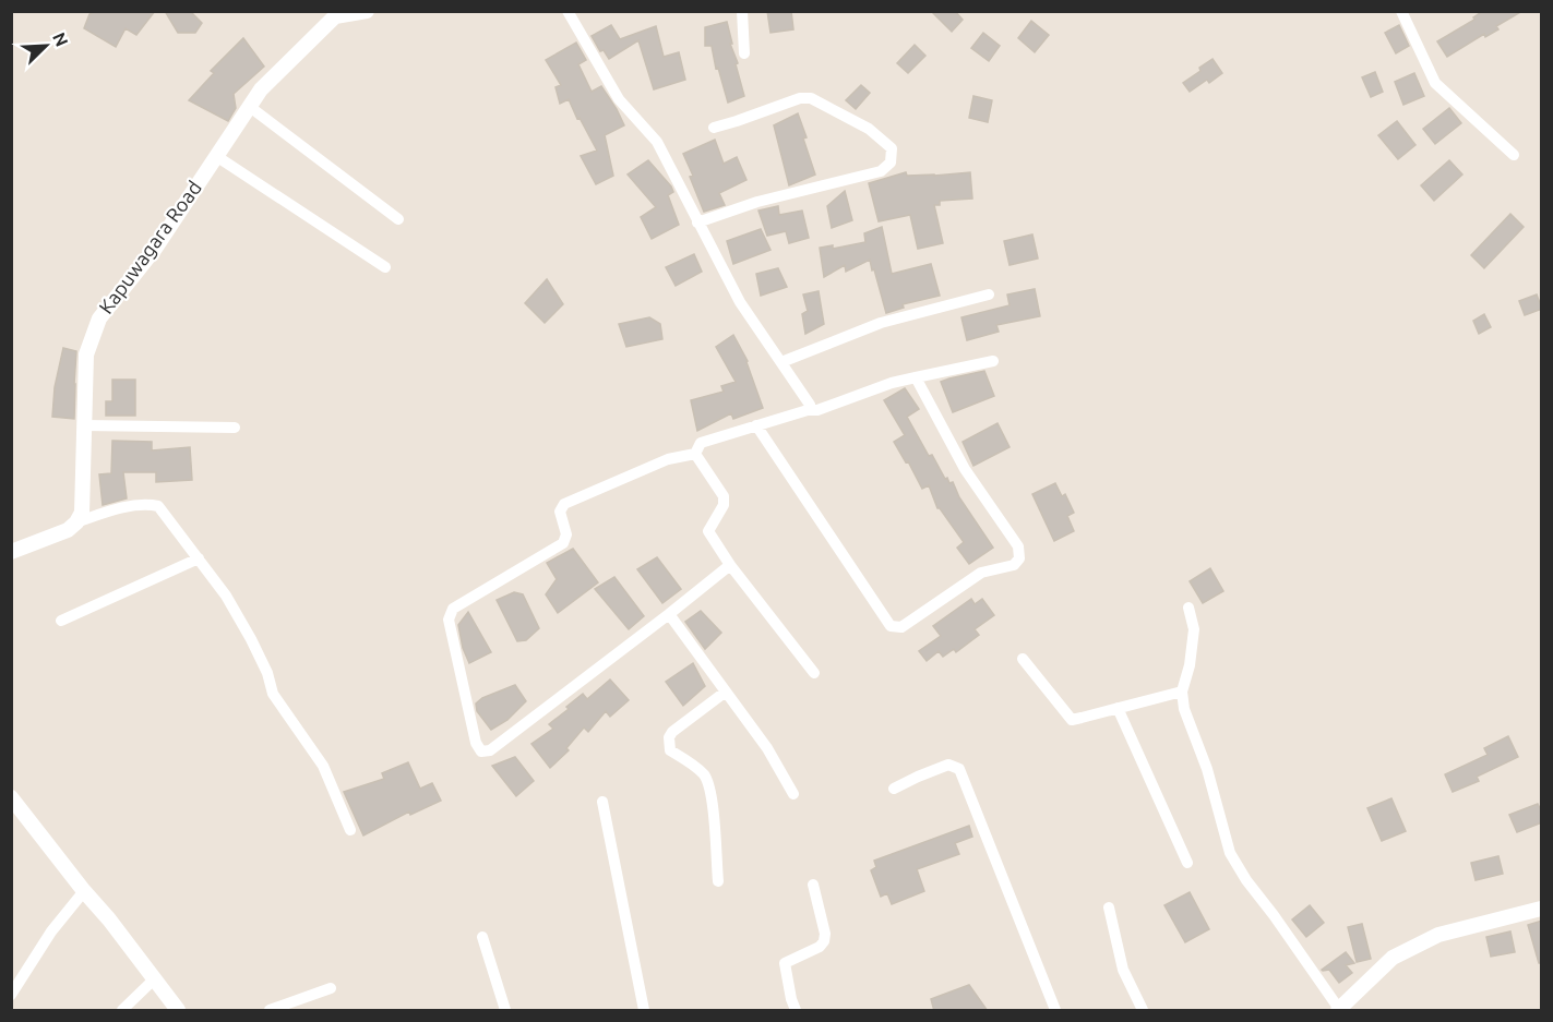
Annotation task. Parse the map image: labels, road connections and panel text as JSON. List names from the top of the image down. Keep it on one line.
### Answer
{"streets":{"street":["Kapuwagara Road"]},"north":"top right"}
